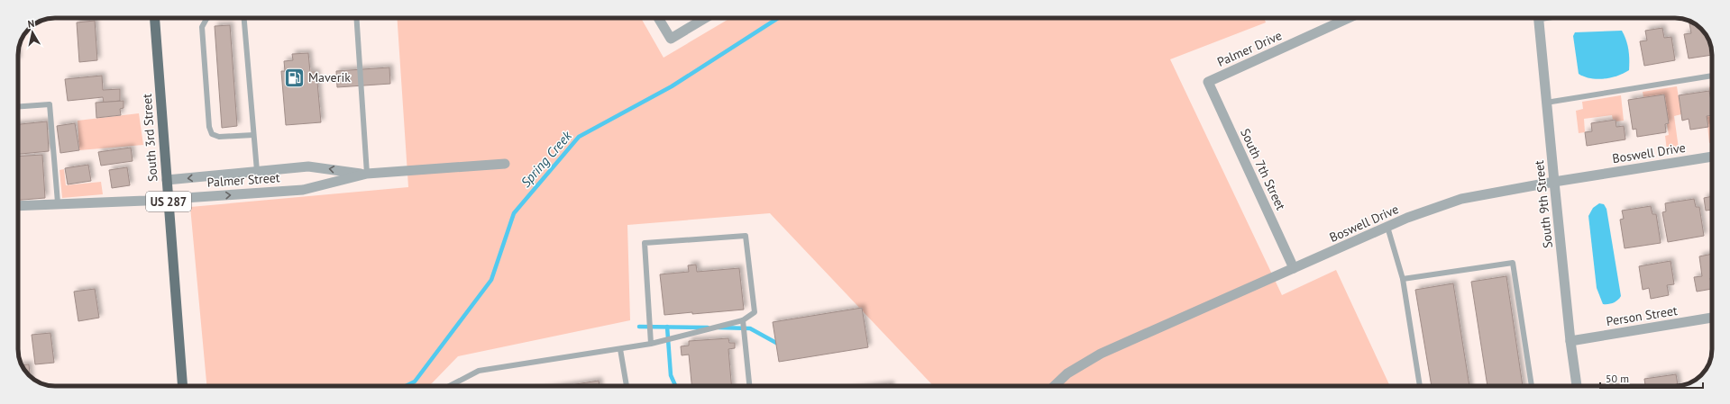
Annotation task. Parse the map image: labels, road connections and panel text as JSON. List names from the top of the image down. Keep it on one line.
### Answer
{"streets":{"main road":["South 3rd Street","US 287"],"street":["Palmer Drive","Boswell Drive","South 7th Street","Palmer Street","South 9th Street","Person Street"]},"crossings":[["Palmer Drive","South 7th Street"],["South 3rd Street","Palmer Street"],["Boswell Drive","South 7th Street"],["Boswell Drive","South 9th Street"],["South 9th Street","Person Street"]],"water":["Spring Creek"],"places":{"fuel station":["Maverik"]},"scale_bar":"50 m","north":"top"}
